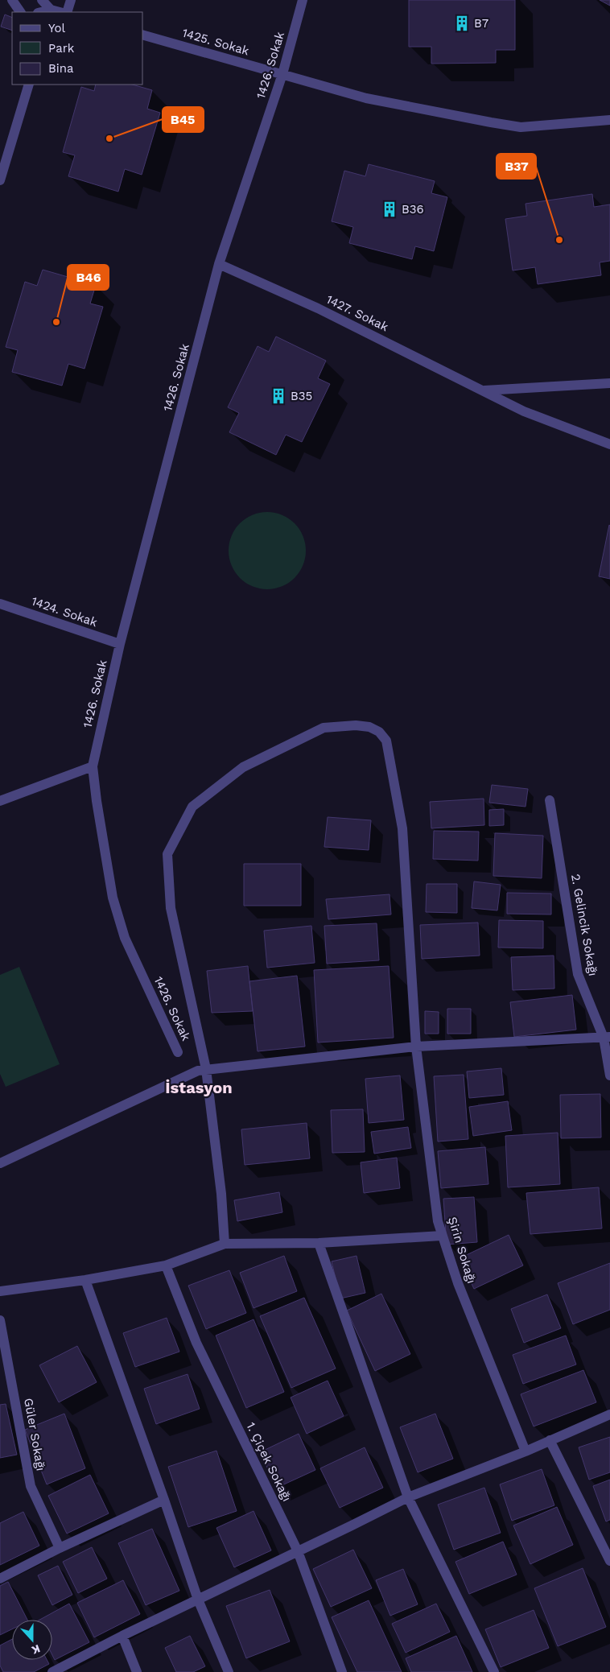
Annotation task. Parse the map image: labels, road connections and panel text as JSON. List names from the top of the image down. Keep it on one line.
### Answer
{"streets":{"street":["1425. Sokak","1426. Sokak","1427. Sokak","1424. Sokak","2. Gelincik Sokağı","Şirin Sokağı","Güler Sokağı","1. Çiçek Sokağı"]},"crossings":[["1425. Sokak","1426. Sokak"],["1426. Sokak","1427. Sokak"],["1426. Sokak","1424. Sokak"]],"districts":["İstasyon"],"places":{"building":["B7","B36","B35"],"other":["B45","B37","B46"]},"legend":["Yol","Park","Bina"],"north":"bottom"}
